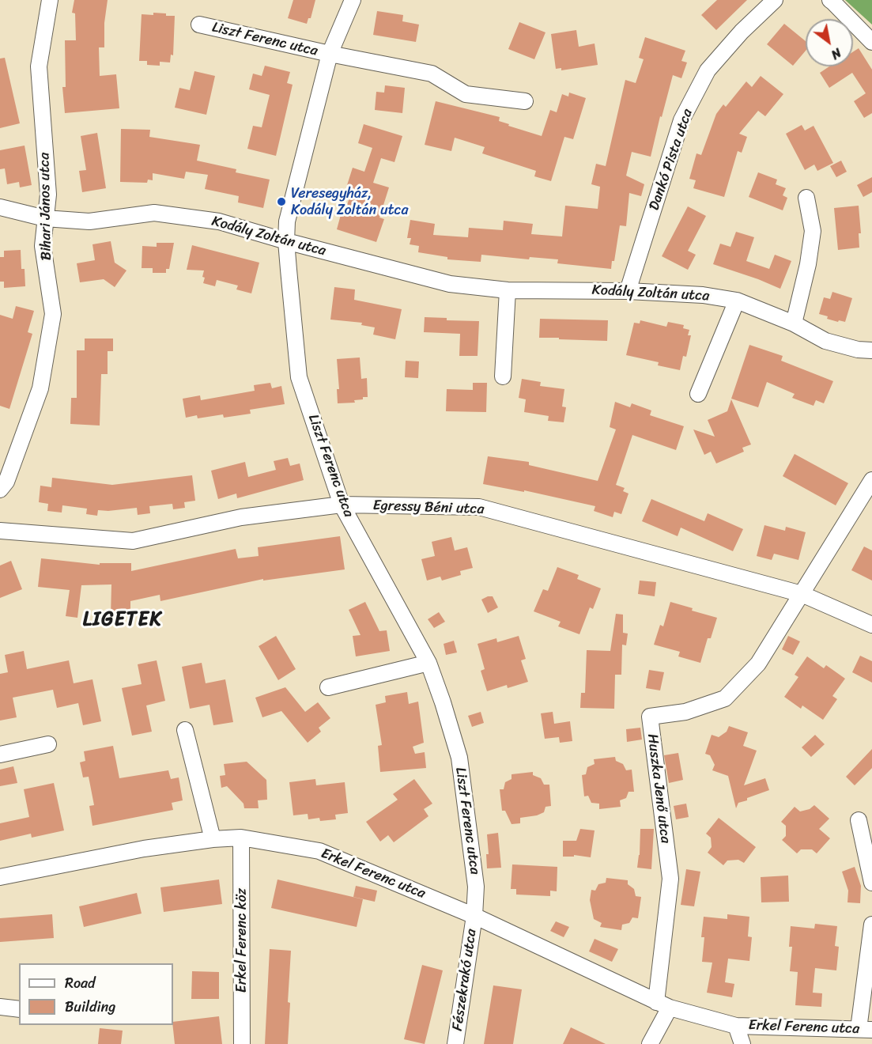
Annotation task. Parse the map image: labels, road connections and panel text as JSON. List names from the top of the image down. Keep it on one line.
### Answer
{"streets":{"street":["Liszt Ferenc utca","Dankó Pista utca","Bihari János utca","Kodály Zoltán utca","Egressy Béni utca","Huszka Jenő utca","Erkel Ferenc utca","Erkel Ferenc köz","Fészekrakó utca"]},"crossings":[["Liszt Ferenc utca","Kodály Zoltán utca"],["Liszt Ferenc utca","Egressy Béni utca"],["Liszt Ferenc utca","Erkel Ferenc utca"],["Liszt Ferenc utca","Fészekrakó utca"],["Dankó Pista utca","Kodály Zoltán utca"],["Bihari János utca","Kodály Zoltán utca"],["Egressy Béni utca","Huszka Jenő utca"],["Huszka Jenő utca","Erkel Ferenc utca"],["Erkel Ferenc utca","Erkel Ferenc köz"],["Erkel Ferenc utca","Fészekrakó utca"]],"districts":["LIGETEK"],"places":["Veresegyház, Kodály Zoltán utca"],"legend":["Road","Building"],"north":"bottom right"}
